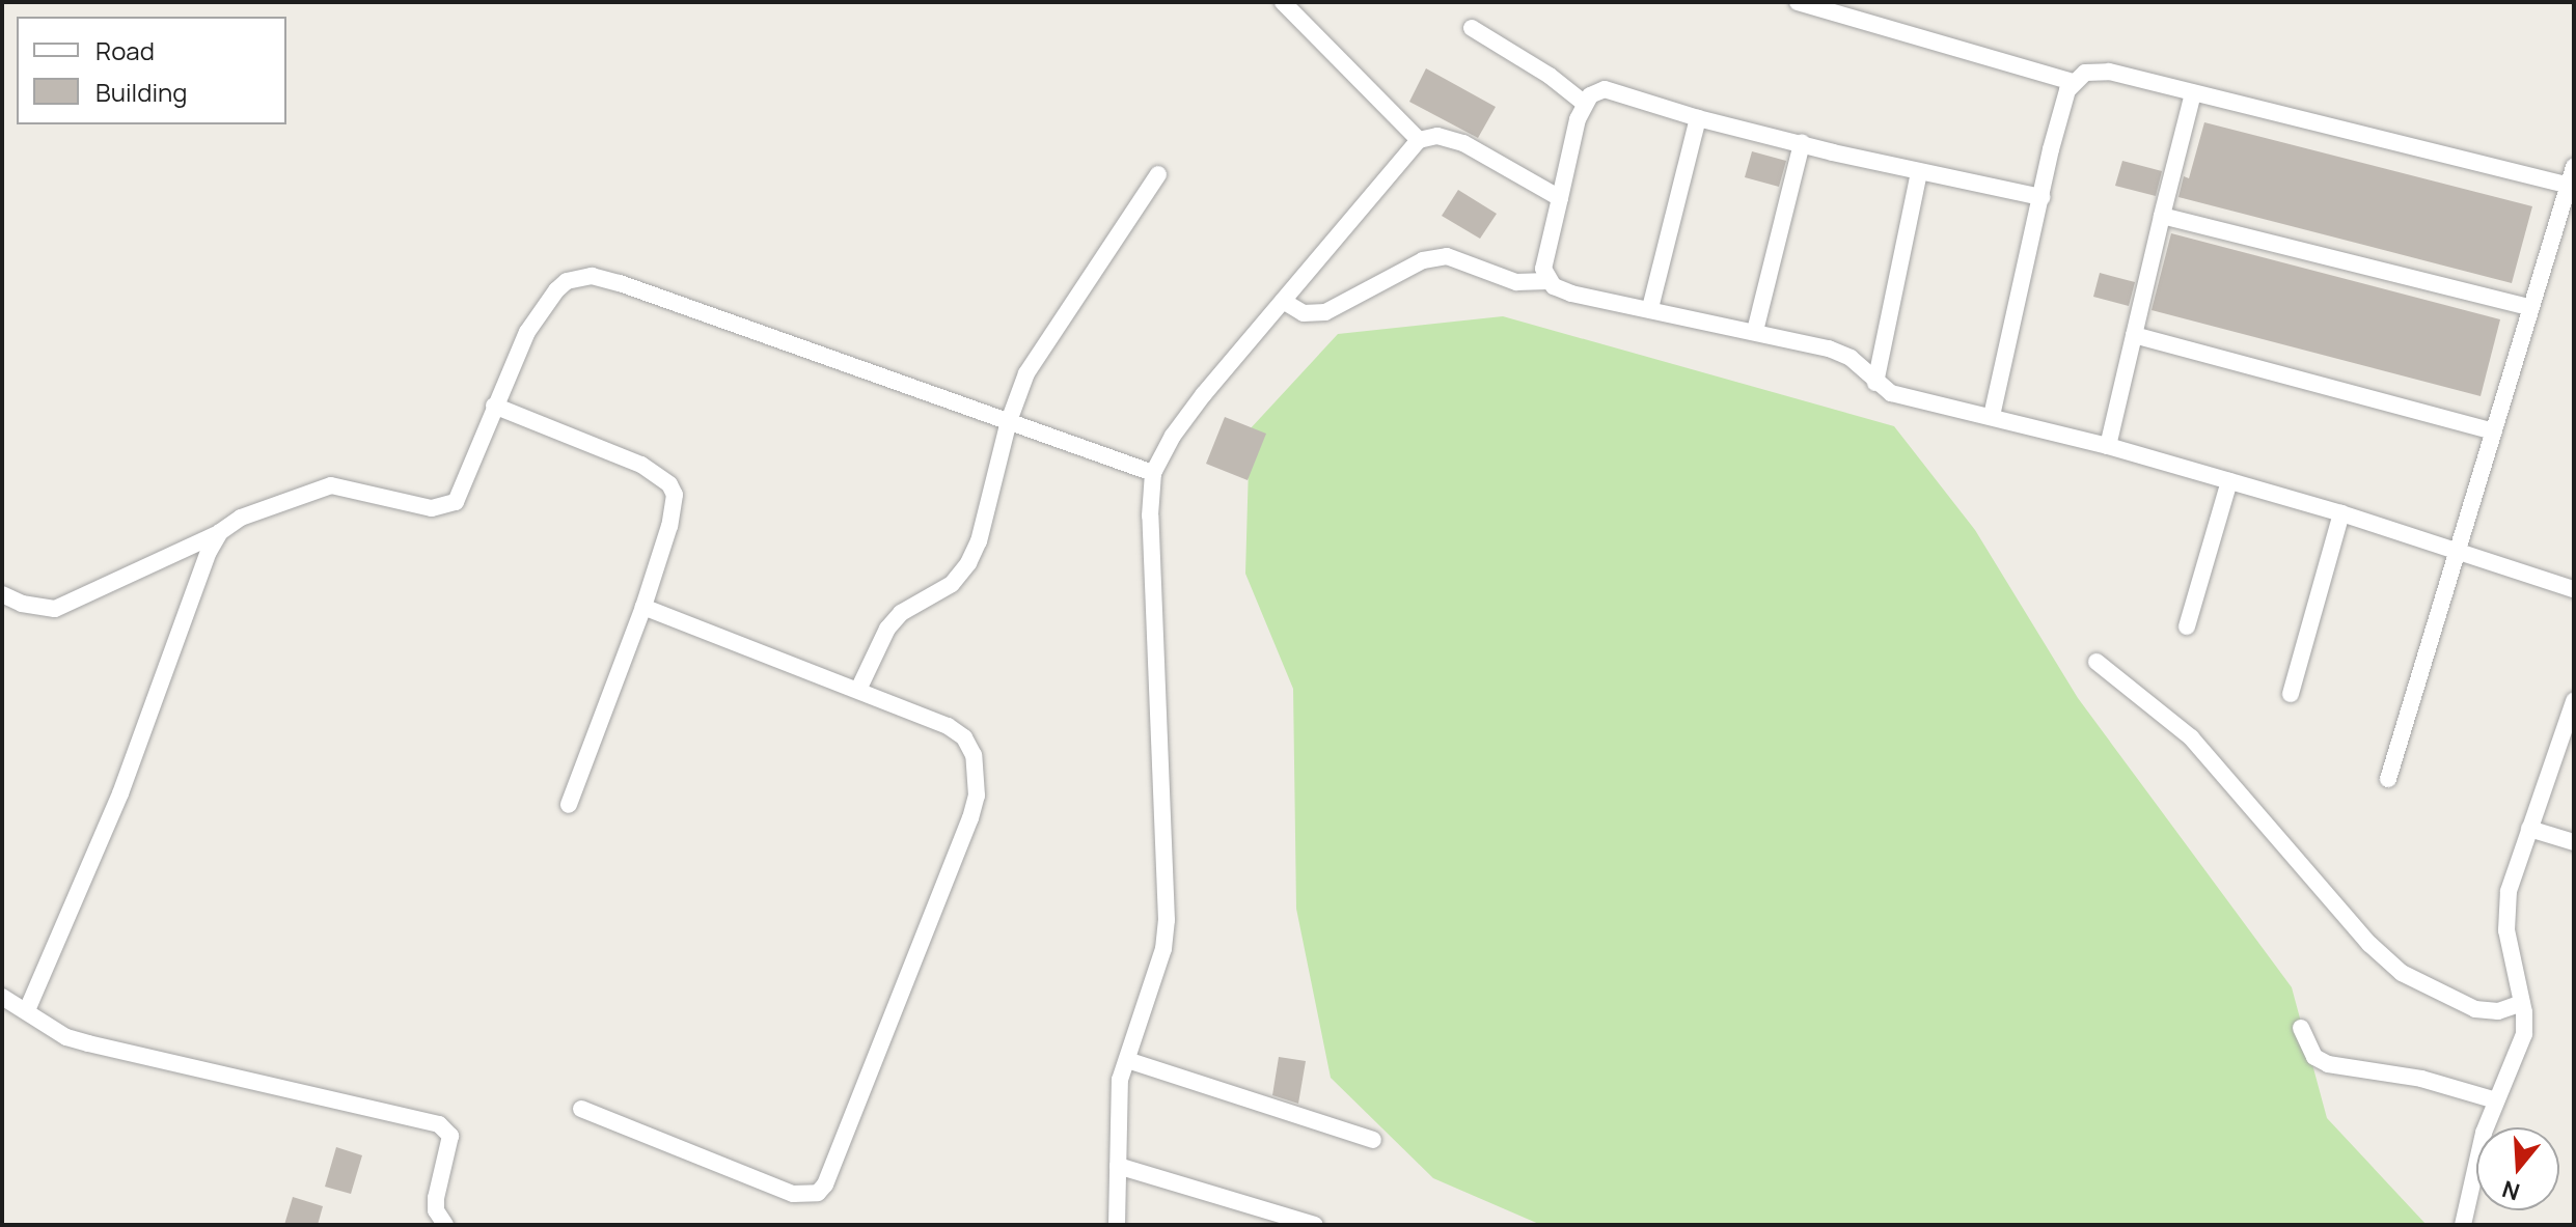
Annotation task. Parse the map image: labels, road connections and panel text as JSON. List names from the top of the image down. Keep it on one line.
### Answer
{"legend":["Road","Building"],"north":"bottom"}
